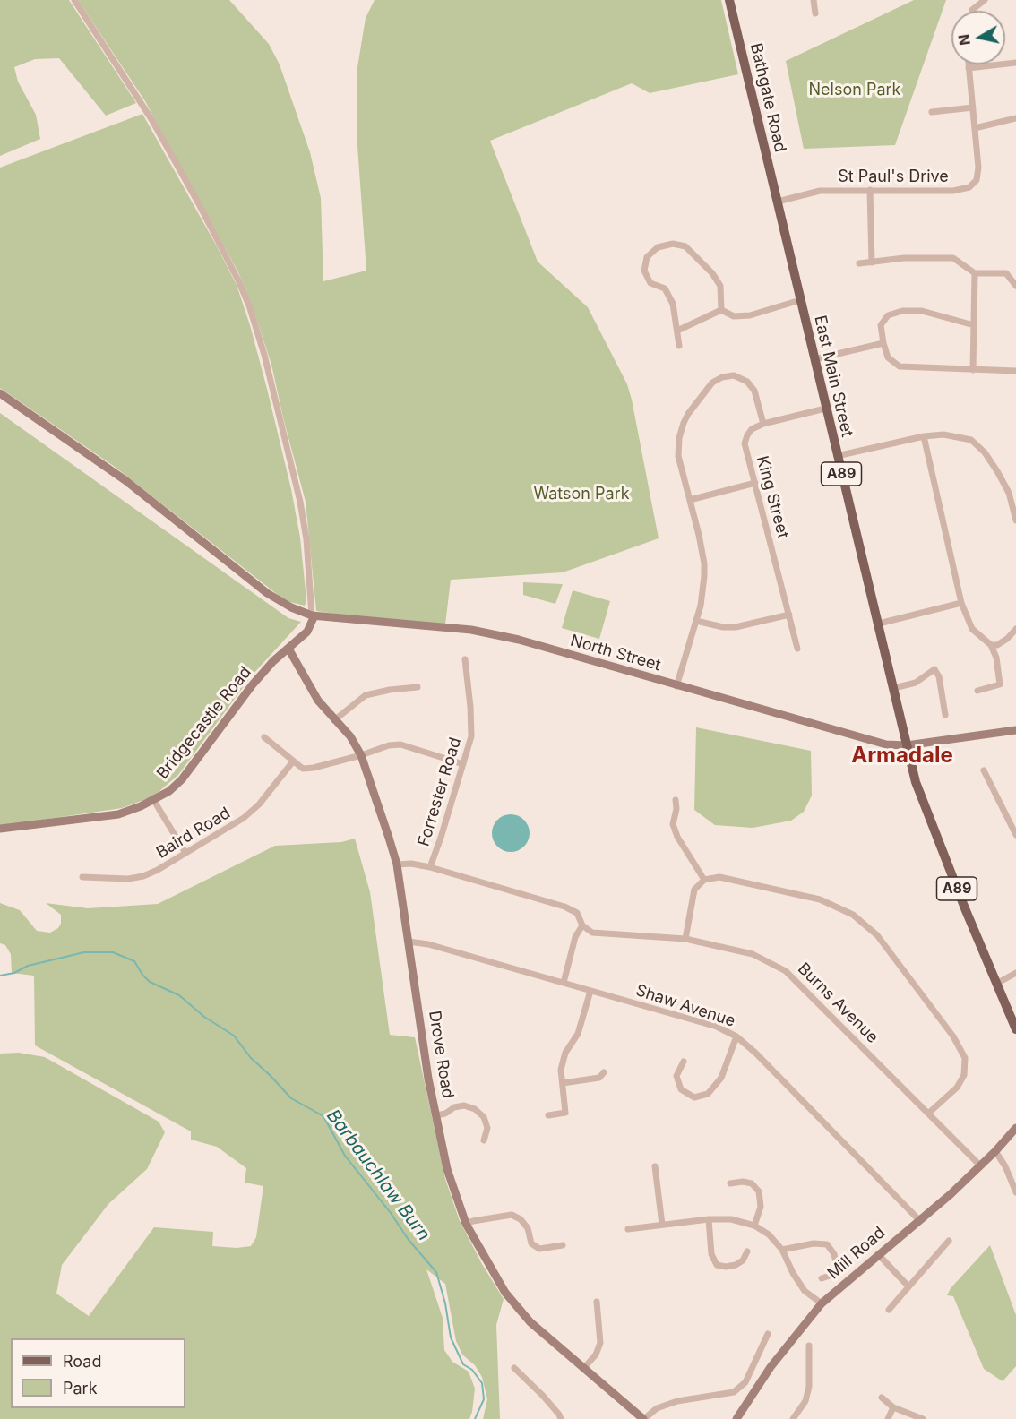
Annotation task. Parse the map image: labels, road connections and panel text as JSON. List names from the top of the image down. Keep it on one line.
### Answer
{"streets":{"main road":["Bathgate Road","East Main Street","A89"],"street":["St Paul's Drive","King Street","North Street","Bridgecastle Road","Forrester Road","Baird Road","Burns Avenue","Shaw Avenue","Drove Road","Mill Road"]},"crossings":[["Bathgate Road","St Paul's Drive"],["Bathgate Road","East Main Street"],["St Paul's Drive","East Main Street"],["East Main Street","A89"],["East Main Street","North Street"],["A89","North Street"],["North Street","Bridgecastle Road"],["Bridgecastle Road","Drove Road"],["Forrester Road","Burns Avenue"],["Burns Avenue","Drove Road"],["Burns Avenue","Mill Road"],["Shaw Avenue","Drove Road"],["Shaw Avenue","Mill Road"]],"districts":["Armadale"],"water":["Barbauchlaw Burn"],"parks":["Nelson Park","Watson Park"],"legend":["Road","Park"],"north":"left"}
